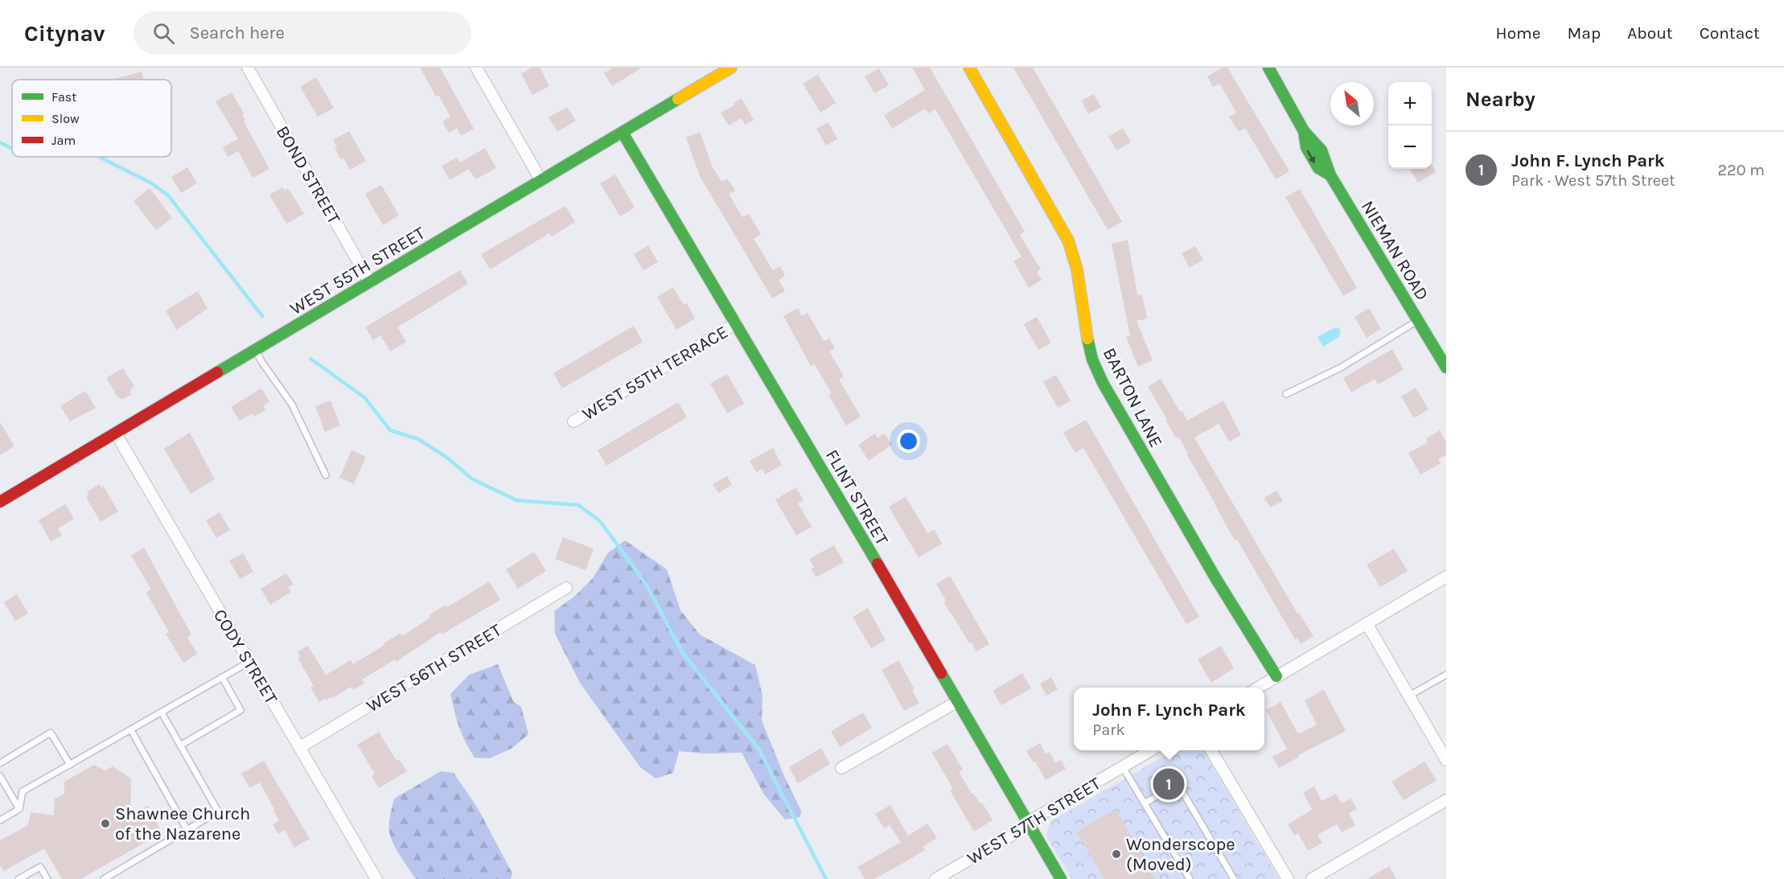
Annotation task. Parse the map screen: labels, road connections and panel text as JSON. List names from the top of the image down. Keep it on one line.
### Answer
{"streets":{"street":["BOND STREET","NIEMAN ROAD","WEST 55TH STREET","WEST 55TH TERRACE","BARTON LANE","FLINT STREET","CODY STREET","WEST 56TH STREET","WEST 57TH STREET"]},"crossings":[["BOND STREET","WEST 55TH STREET"],["WEST 55TH STREET","FLINT STREET"],["WEST 55TH STREET","CODY STREET"],["WEST 55TH TERRACE","FLINT STREET"],["FLINT STREET","WEST 57TH STREET"],["CODY STREET","WEST 56TH STREET"]],"places":["Shawnee Church of the Nazarene","Wonderscope (Moved)"],"legend":["Fast","Slow","Jam"],"north":"top left","page":{"header":"Citynav","search":"Search here","nav":["Home","Map","About","Contact"],"heading":"Nearby","map_buttons":["+","−"],"list":[{"mark":"1","name":"John F. Lynch Park","note":"Park · West 57th Street","value":"220 m"}],"popup":["John F. Lynch Park","Park"],"pins":"1"}}
